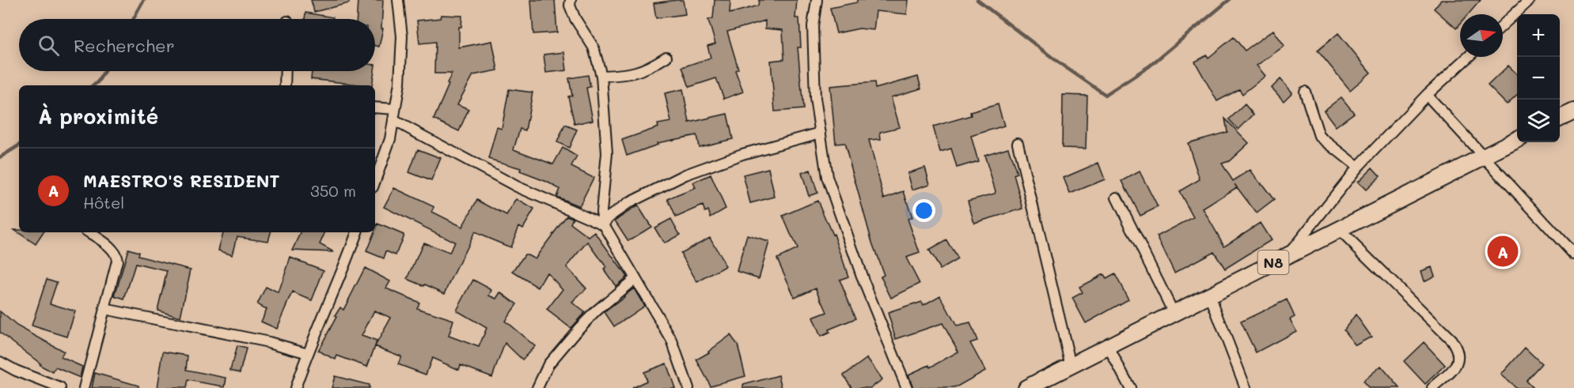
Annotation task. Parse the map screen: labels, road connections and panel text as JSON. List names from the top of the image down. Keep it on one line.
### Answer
{"streets":{"highway":["N8"]},"north":"right","page":{"map_buttons":["+","−"],"search":"Rechercher","heading":"À proximité","list":[{"mark":"A","name":"MAESTRO'S RESIDENT","note":"Hôtel","value":"350 m"}],"pins":"A"}}
